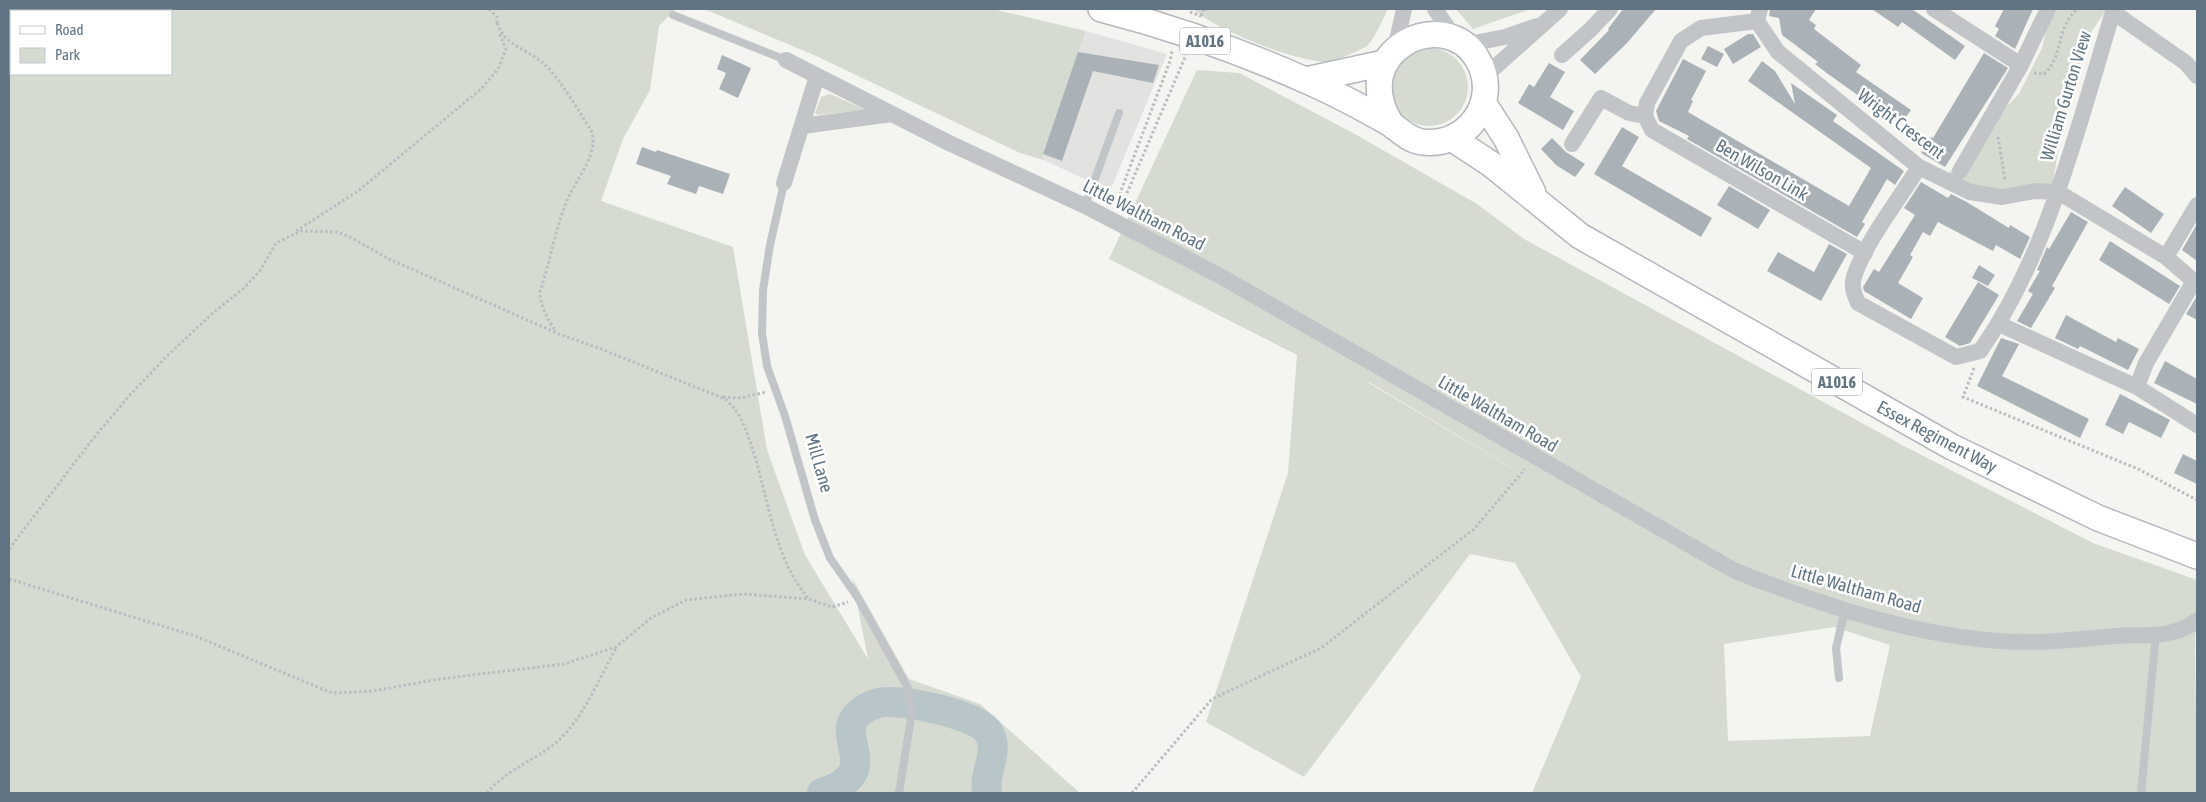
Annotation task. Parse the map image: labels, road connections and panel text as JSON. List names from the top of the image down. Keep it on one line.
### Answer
{"streets":{"main road":["A1016","Essex Regiment Way"],"street":["William Gurton View","Wright Crescent","Ben Wilson Link","Little Waltham Road","Mill Lane"]},"crossings":[["A1016","Essex Regiment Way"],["William Gurton View","Wright Crescent"],["Little Waltham Road","Mill Lane"]],"legend":["Road","Park"]}
